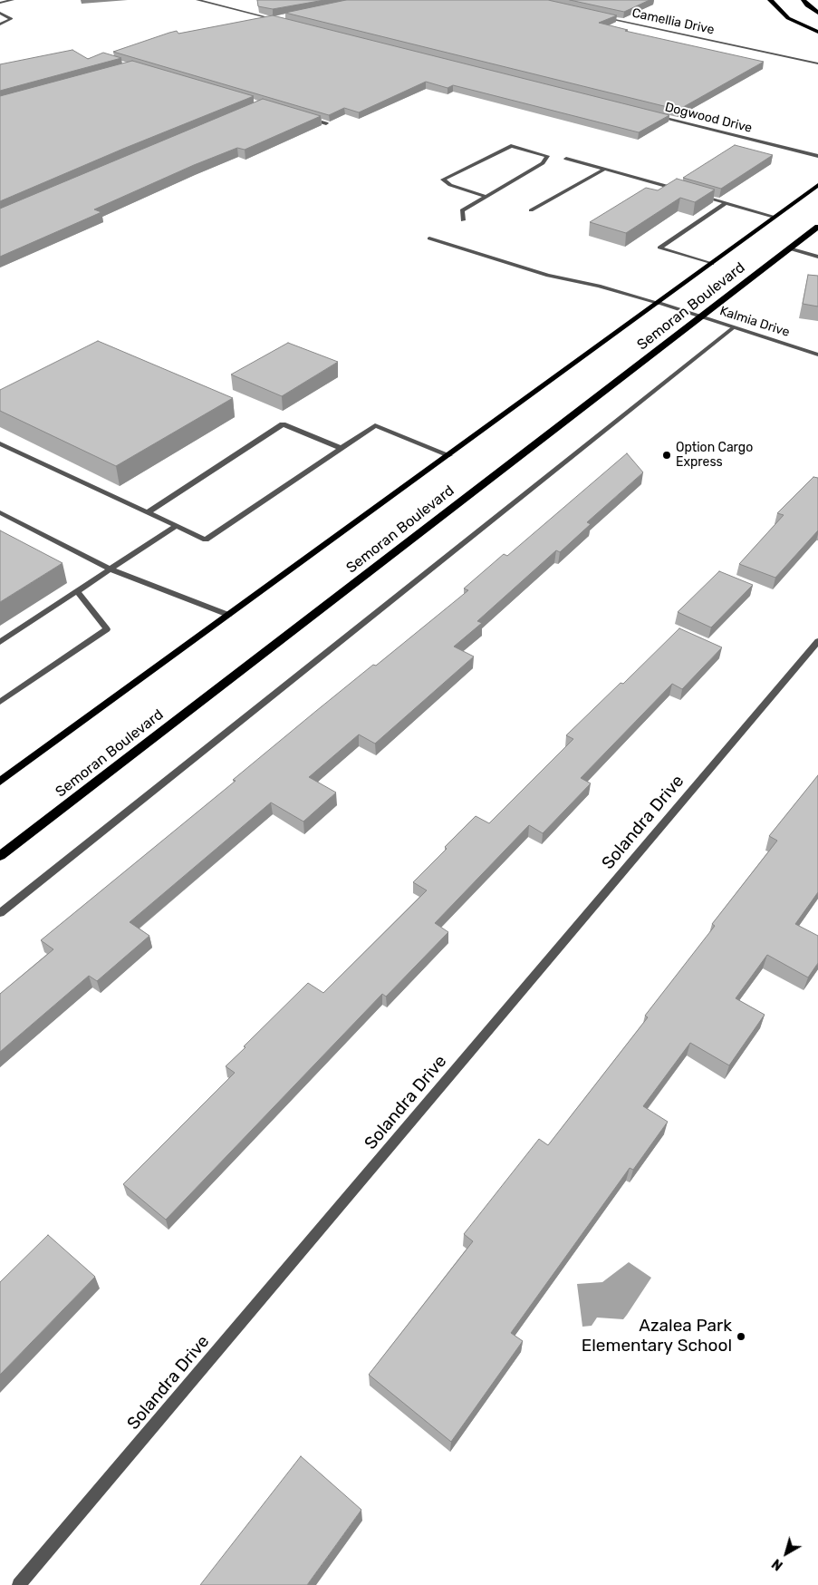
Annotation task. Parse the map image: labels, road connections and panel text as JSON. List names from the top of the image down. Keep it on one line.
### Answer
{"streets":{"main road":["Semoran Boulevard"],"street":["Camellia Drive","Dogwood Drive","Kalmia Drive","Solandra Drive"]},"crossings":[["Semoran Boulevard","Kalmia Drive"]],"places":["Option Cargo Express","Azalea Park Elementary School"],"north":"bottom left"}
